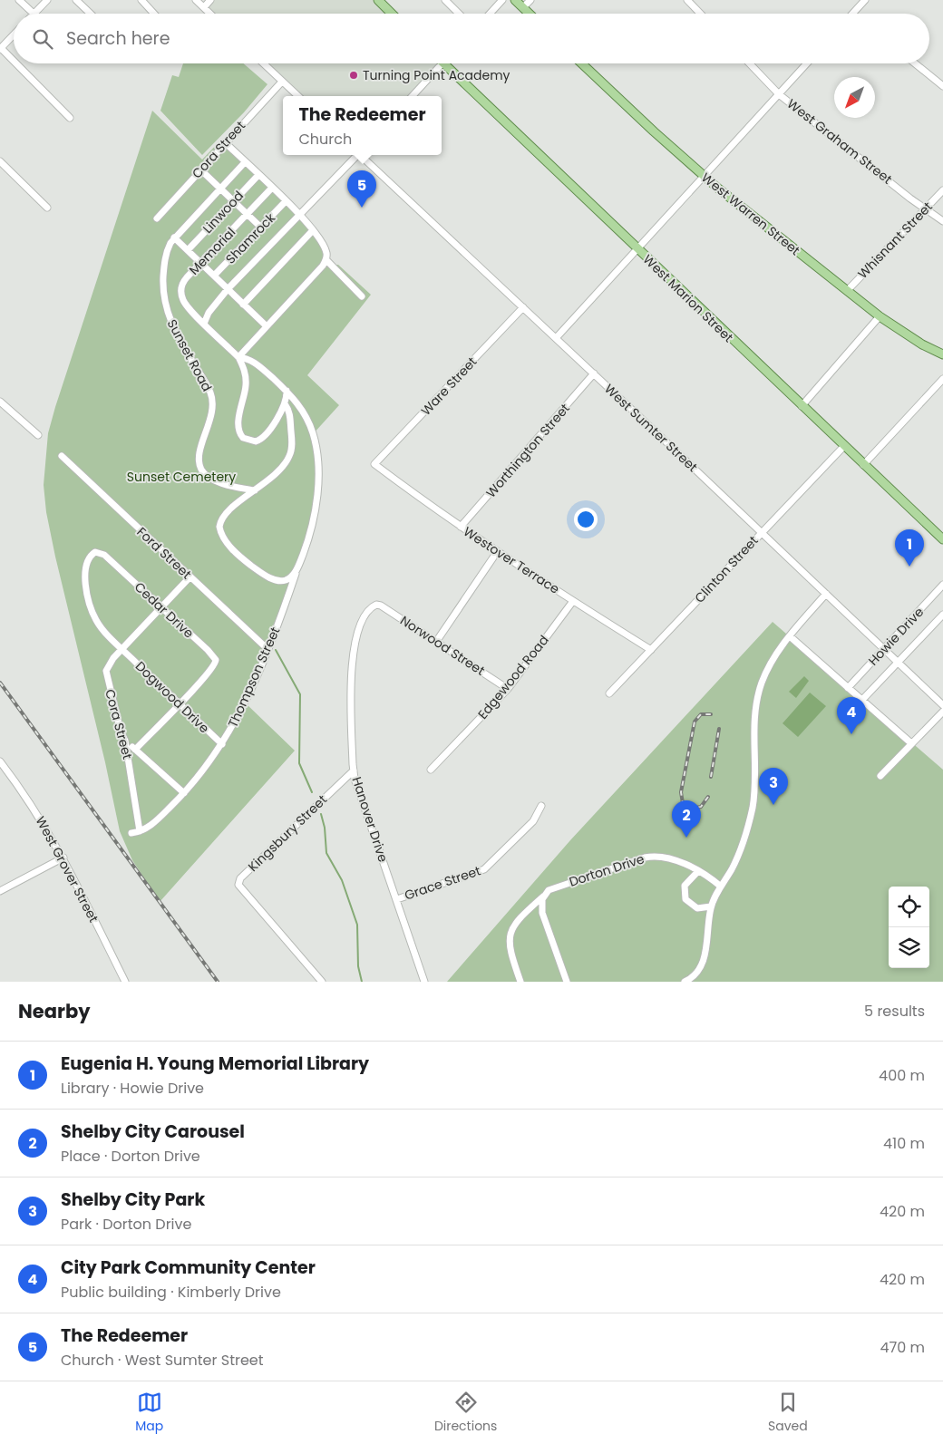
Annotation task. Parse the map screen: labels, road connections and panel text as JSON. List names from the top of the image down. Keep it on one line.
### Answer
{"streets":{"main road":["West Warren Street","West Marion Street"],"street":["West Graham Street","Cora Street","Linwood","Shamrock","Whisnant Street","Memorial","Sunset Road","Ware Street","West Sumter Street","Worthington Street","Ford Street","Westover Terrace","Clinton Street","Cedar Drive","Howie Drive","Norwood Street","Thompson Street","Edgewood Road","Dogwood Drive","Hanover Drive","Kingsbury Street","West Grover Street","Dorton Drive","Grace Street"]},"crossings":[["West Graham Street","Whisnant Street"],["Cora Street","Ford Street"],["Cora Street","Cedar Drive"],["Cora Street","Thompson Street"],["Cora Street","Dogwood Drive"],["West Warren Street","Whisnant Street"],["Memorial","Thompson Street"],["West Marion Street","Clinton Street"],["Sunset Road","Thompson Street"],["Ware Street","West Sumter Street"],["Ware Street","Westover Terrace"],["West Sumter Street","Worthington Street"],["West Sumter Street","Clinton Street"],["West Sumter Street","Howie Drive"],["Worthington Street","Westover Terrace"],["Ford Street","Thompson Street"],["Westover Terrace","Clinton Street"],["Westover Terrace","Edgewood Road"],["Cedar Drive","Dogwood Drive"],["Norwood Street","Edgewood Road"],["Norwood Street","Hanover Drive"],["Thompson Street","Dogwood Drive"],["Hanover Drive","Kingsbury Street"],["Hanover Drive","Grace Street"]],"parks":["Sunset Cemetery"],"places":["Turning Point Academy"],"north":"bottom left","page":{"search":"Search here","popup":["The Redeemer","Church"],"pins":["5","1","4","3","2"],"heading":["Nearby","5 results"],"list":[{"mark":"1","name":"Eugenia H. Young Memorial Library","note":"Library · Howie Drive","value":"400 m"},{"mark":"2","name":"Shelby City Carousel","note":"Place · Dorton Drive","value":"410 m"},{"mark":"3","name":"Shelby City Park","note":"Park · Dorton Drive","value":"420 m"},{"mark":"4","name":"City Park Community Center","note":"Public building · Kimberly Drive","value":"420 m"},{"mark":"5","name":"The Redeemer","note":"Church · West Sumter Street","value":"470 m"}],"nav":["Map","Directions","Saved"]}}
